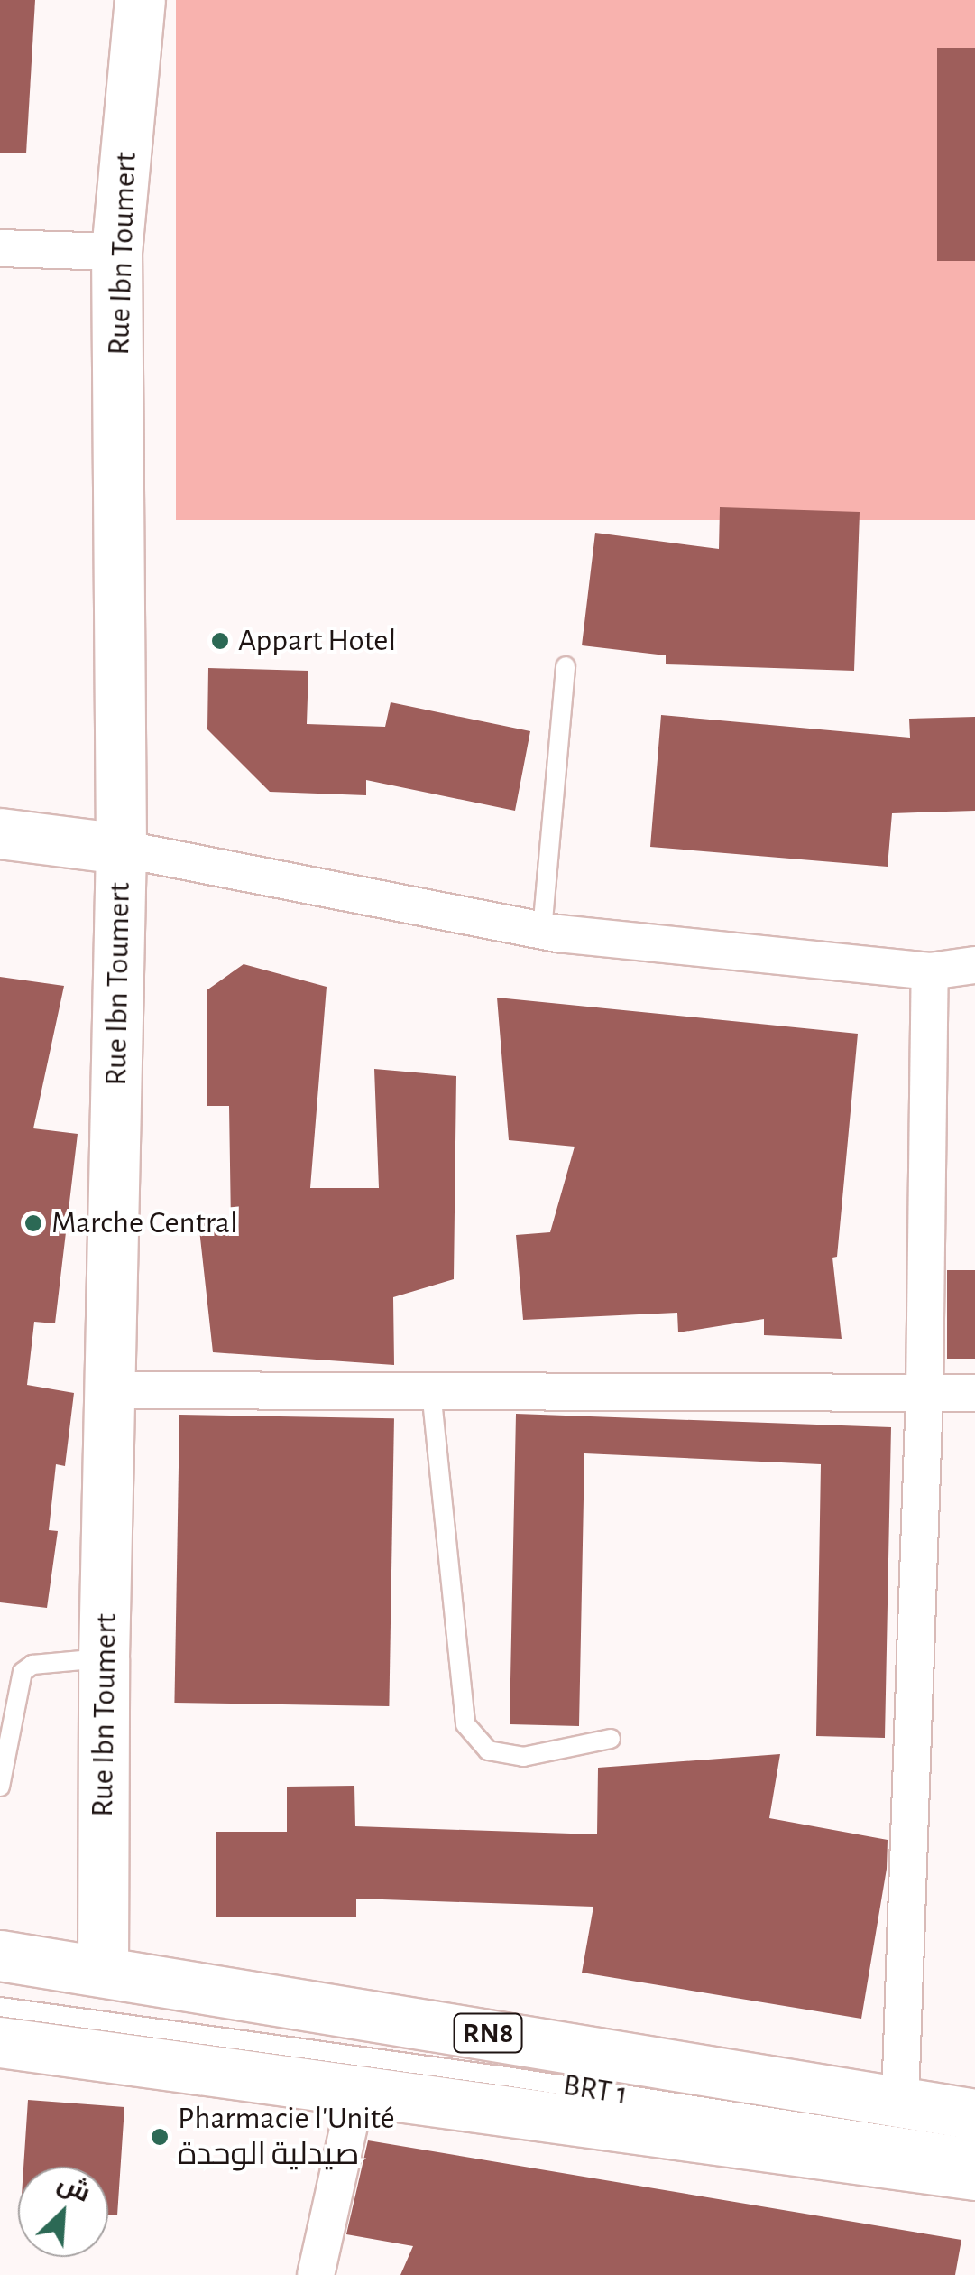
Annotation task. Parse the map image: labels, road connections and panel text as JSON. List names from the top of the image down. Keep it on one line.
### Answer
{"streets":{"street":["Rue Ibn Toumert","RN8"],"lane":["BRT 1"]},"crossings":[["Rue Ibn Toumert","RN8"]],"places":["Appart Hotel","Marche Central","Pharmacie l'Unité صيدلية الوحدة"],"north":"top right"}
